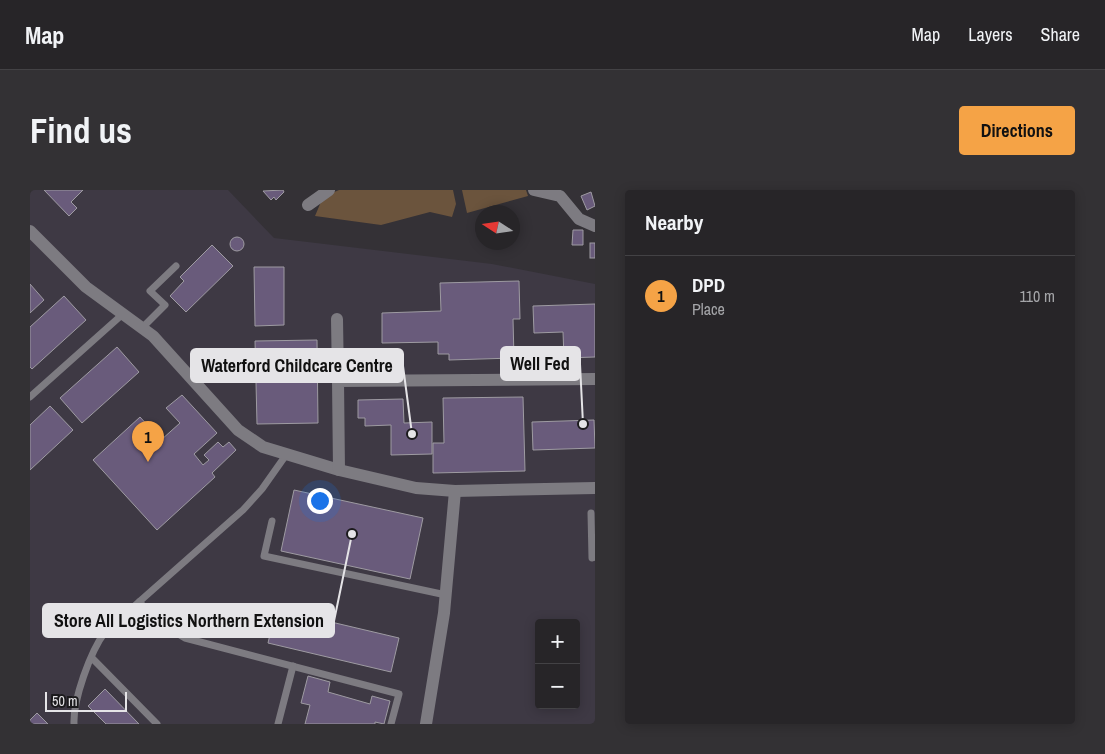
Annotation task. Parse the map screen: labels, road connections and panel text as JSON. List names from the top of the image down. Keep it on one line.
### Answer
{"places":["Well Fed","Waterford Childcare Centre","Store All Logistics Northern Extension"],"scale_bar":"50 m","north":"left","page":{"header":"Map","nav":["Map","Layers","Share"],"buttons":"Directions","title":"Find us","heading":"Nearby","list":[{"mark":"1","name":"DPD","note":"Place","value":"110 m"}],"pins":"1","map_buttons":["+","−"],"scale":"50 m"}}
